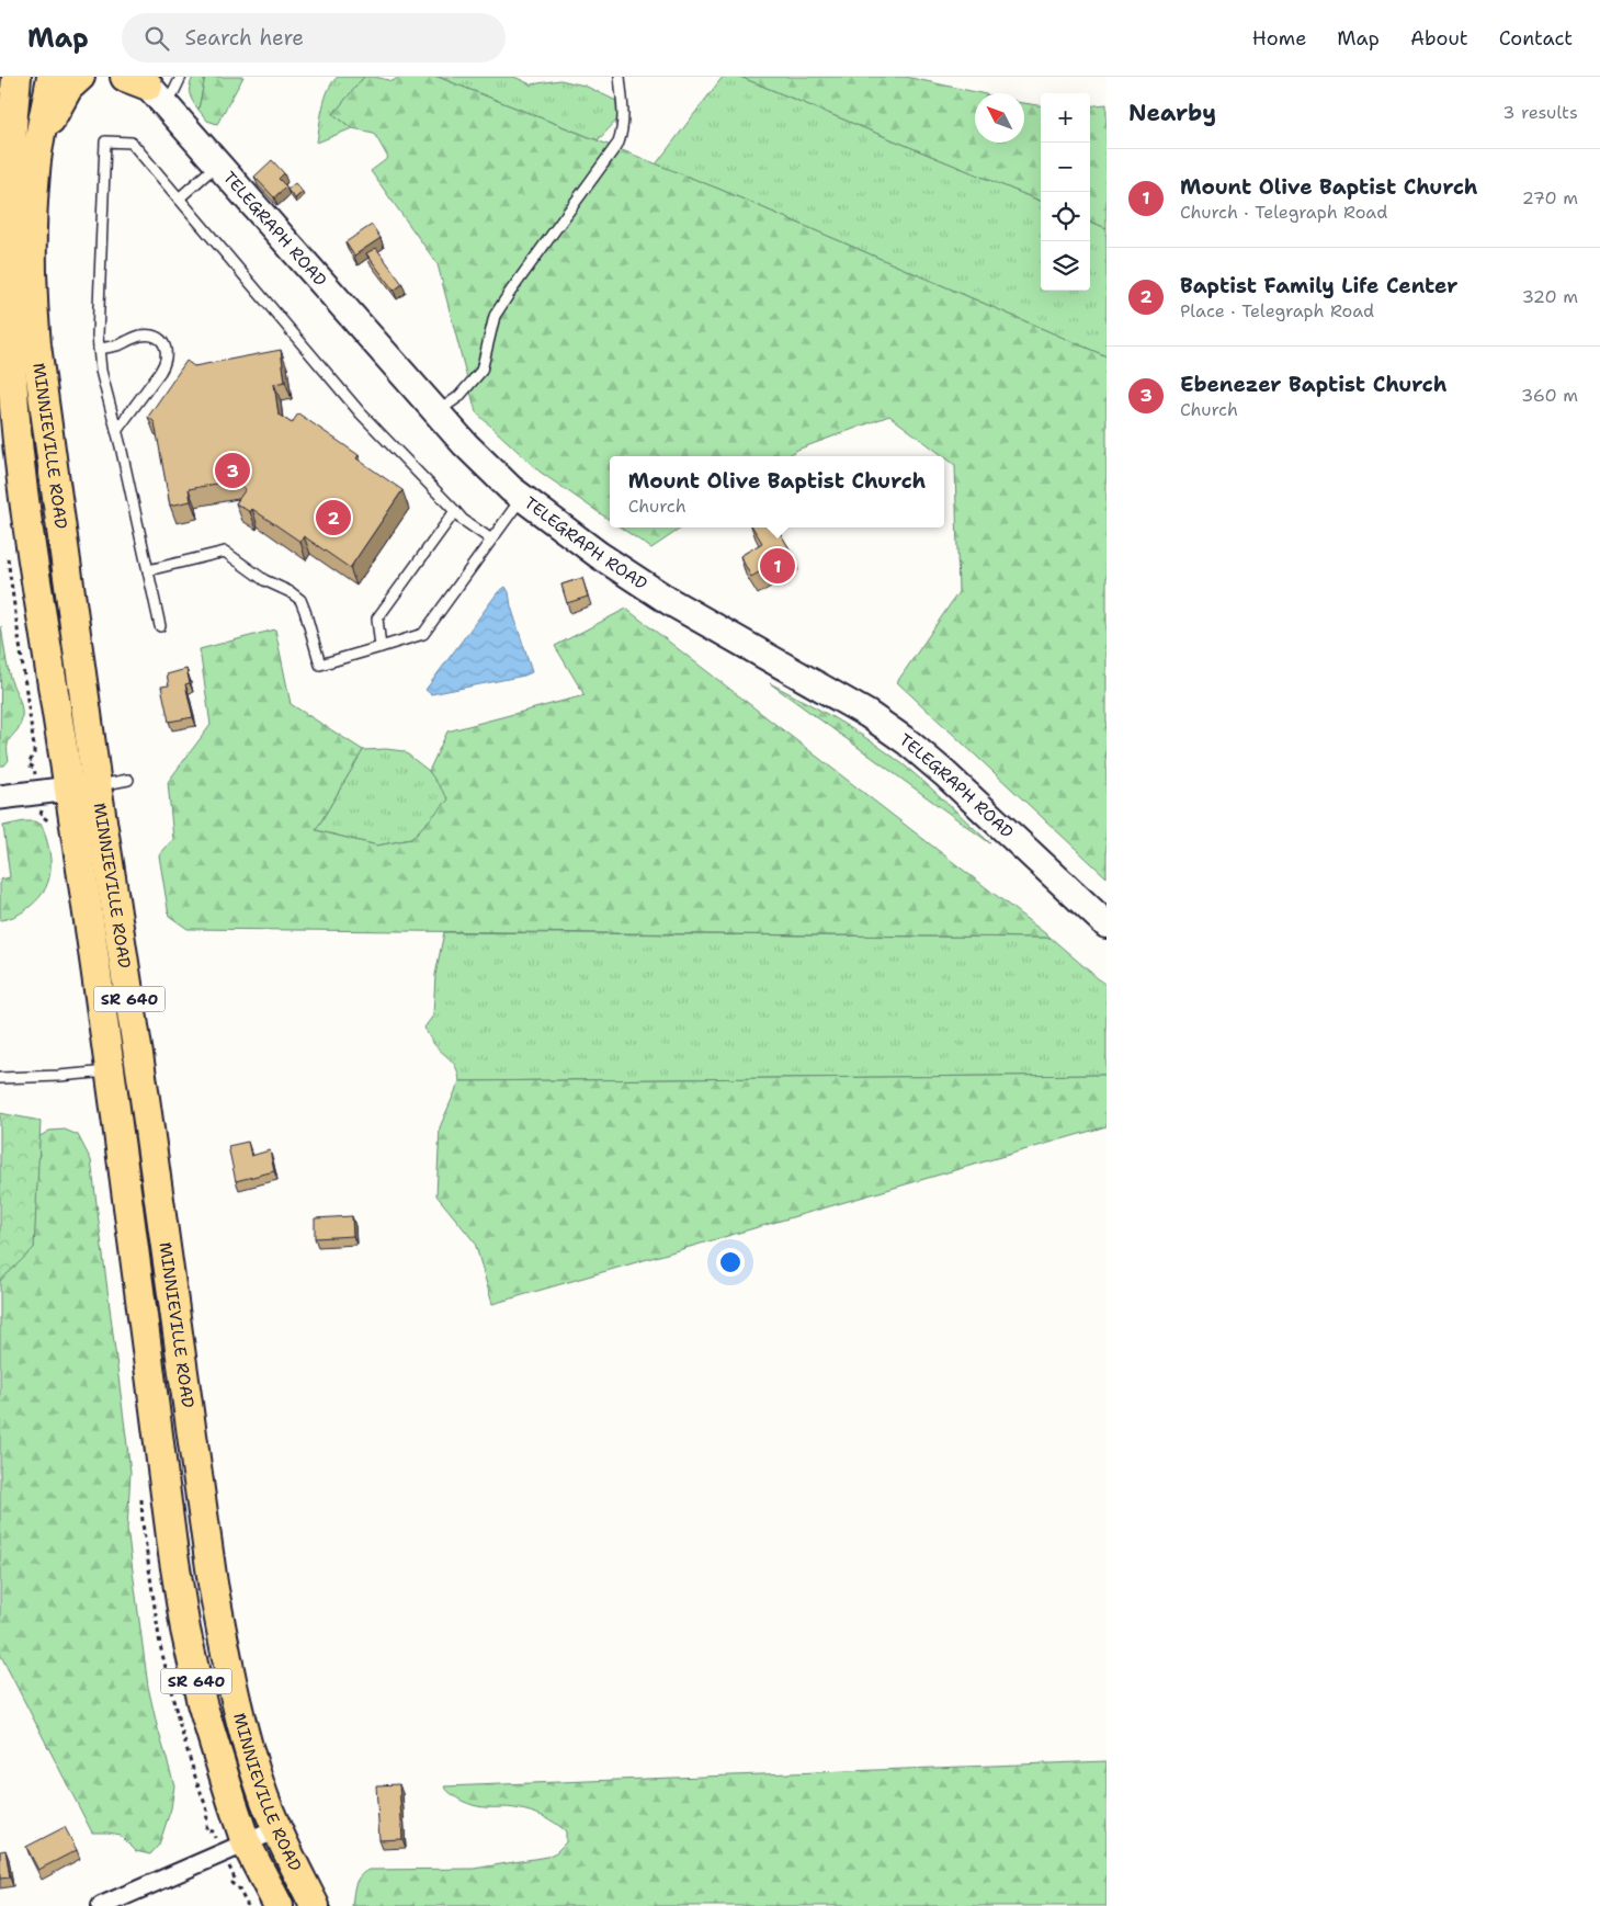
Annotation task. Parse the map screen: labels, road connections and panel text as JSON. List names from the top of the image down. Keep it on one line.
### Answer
{"streets":{"main road":["TELEGRAPH ROAD","MINNIEVILLE ROAD","SR 640"]},"north":"top left","page":{"header":"Map","search":"Search here","nav":["Home","Map","About","Contact"],"heading":["Nearby","3 results"],"map_buttons":["+","−"],"list":[{"mark":"1","name":"Mount Olive Baptist Church","note":"Church · Telegraph Road","value":"270 m"},{"mark":"2","name":"Baptist Family Life Center","note":"Place · Telegraph Road","value":"320 m"},{"mark":"3","name":"Ebenezer Baptist Church","note":"Church","value":"360 m"}],"pins":["3","2","1"],"popup":["Mount Olive Baptist Church","Church"]}}
